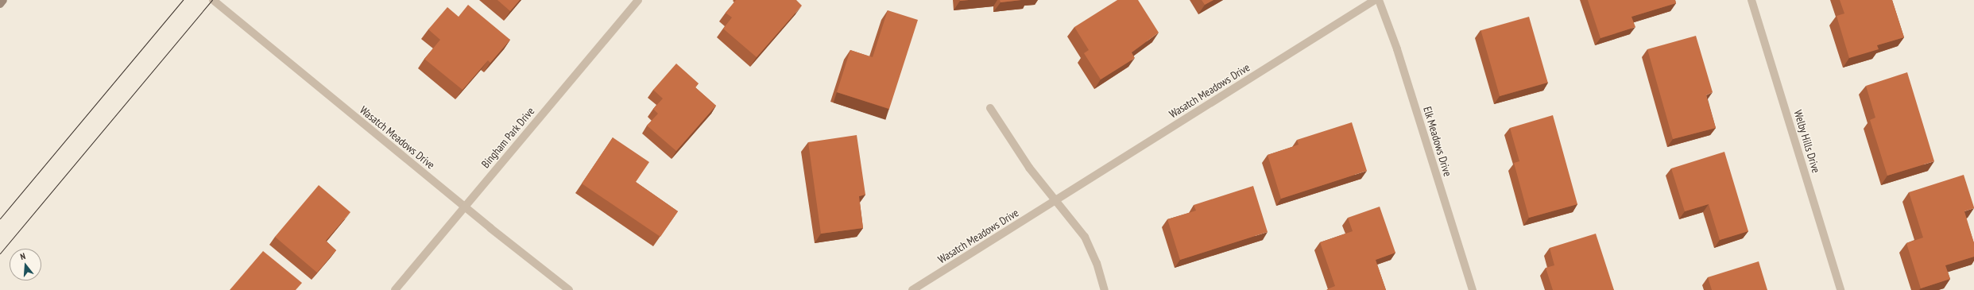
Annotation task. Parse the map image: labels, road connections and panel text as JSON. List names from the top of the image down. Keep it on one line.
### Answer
{"streets":{"street":["Wasatch Meadows Drive","Bingham Park Drive","Elk Meadows Drive","Welby Hills Drive"]},"crossings":[["Wasatch Meadows Drive","Bingham Park Drive"]],"north":"top"}
